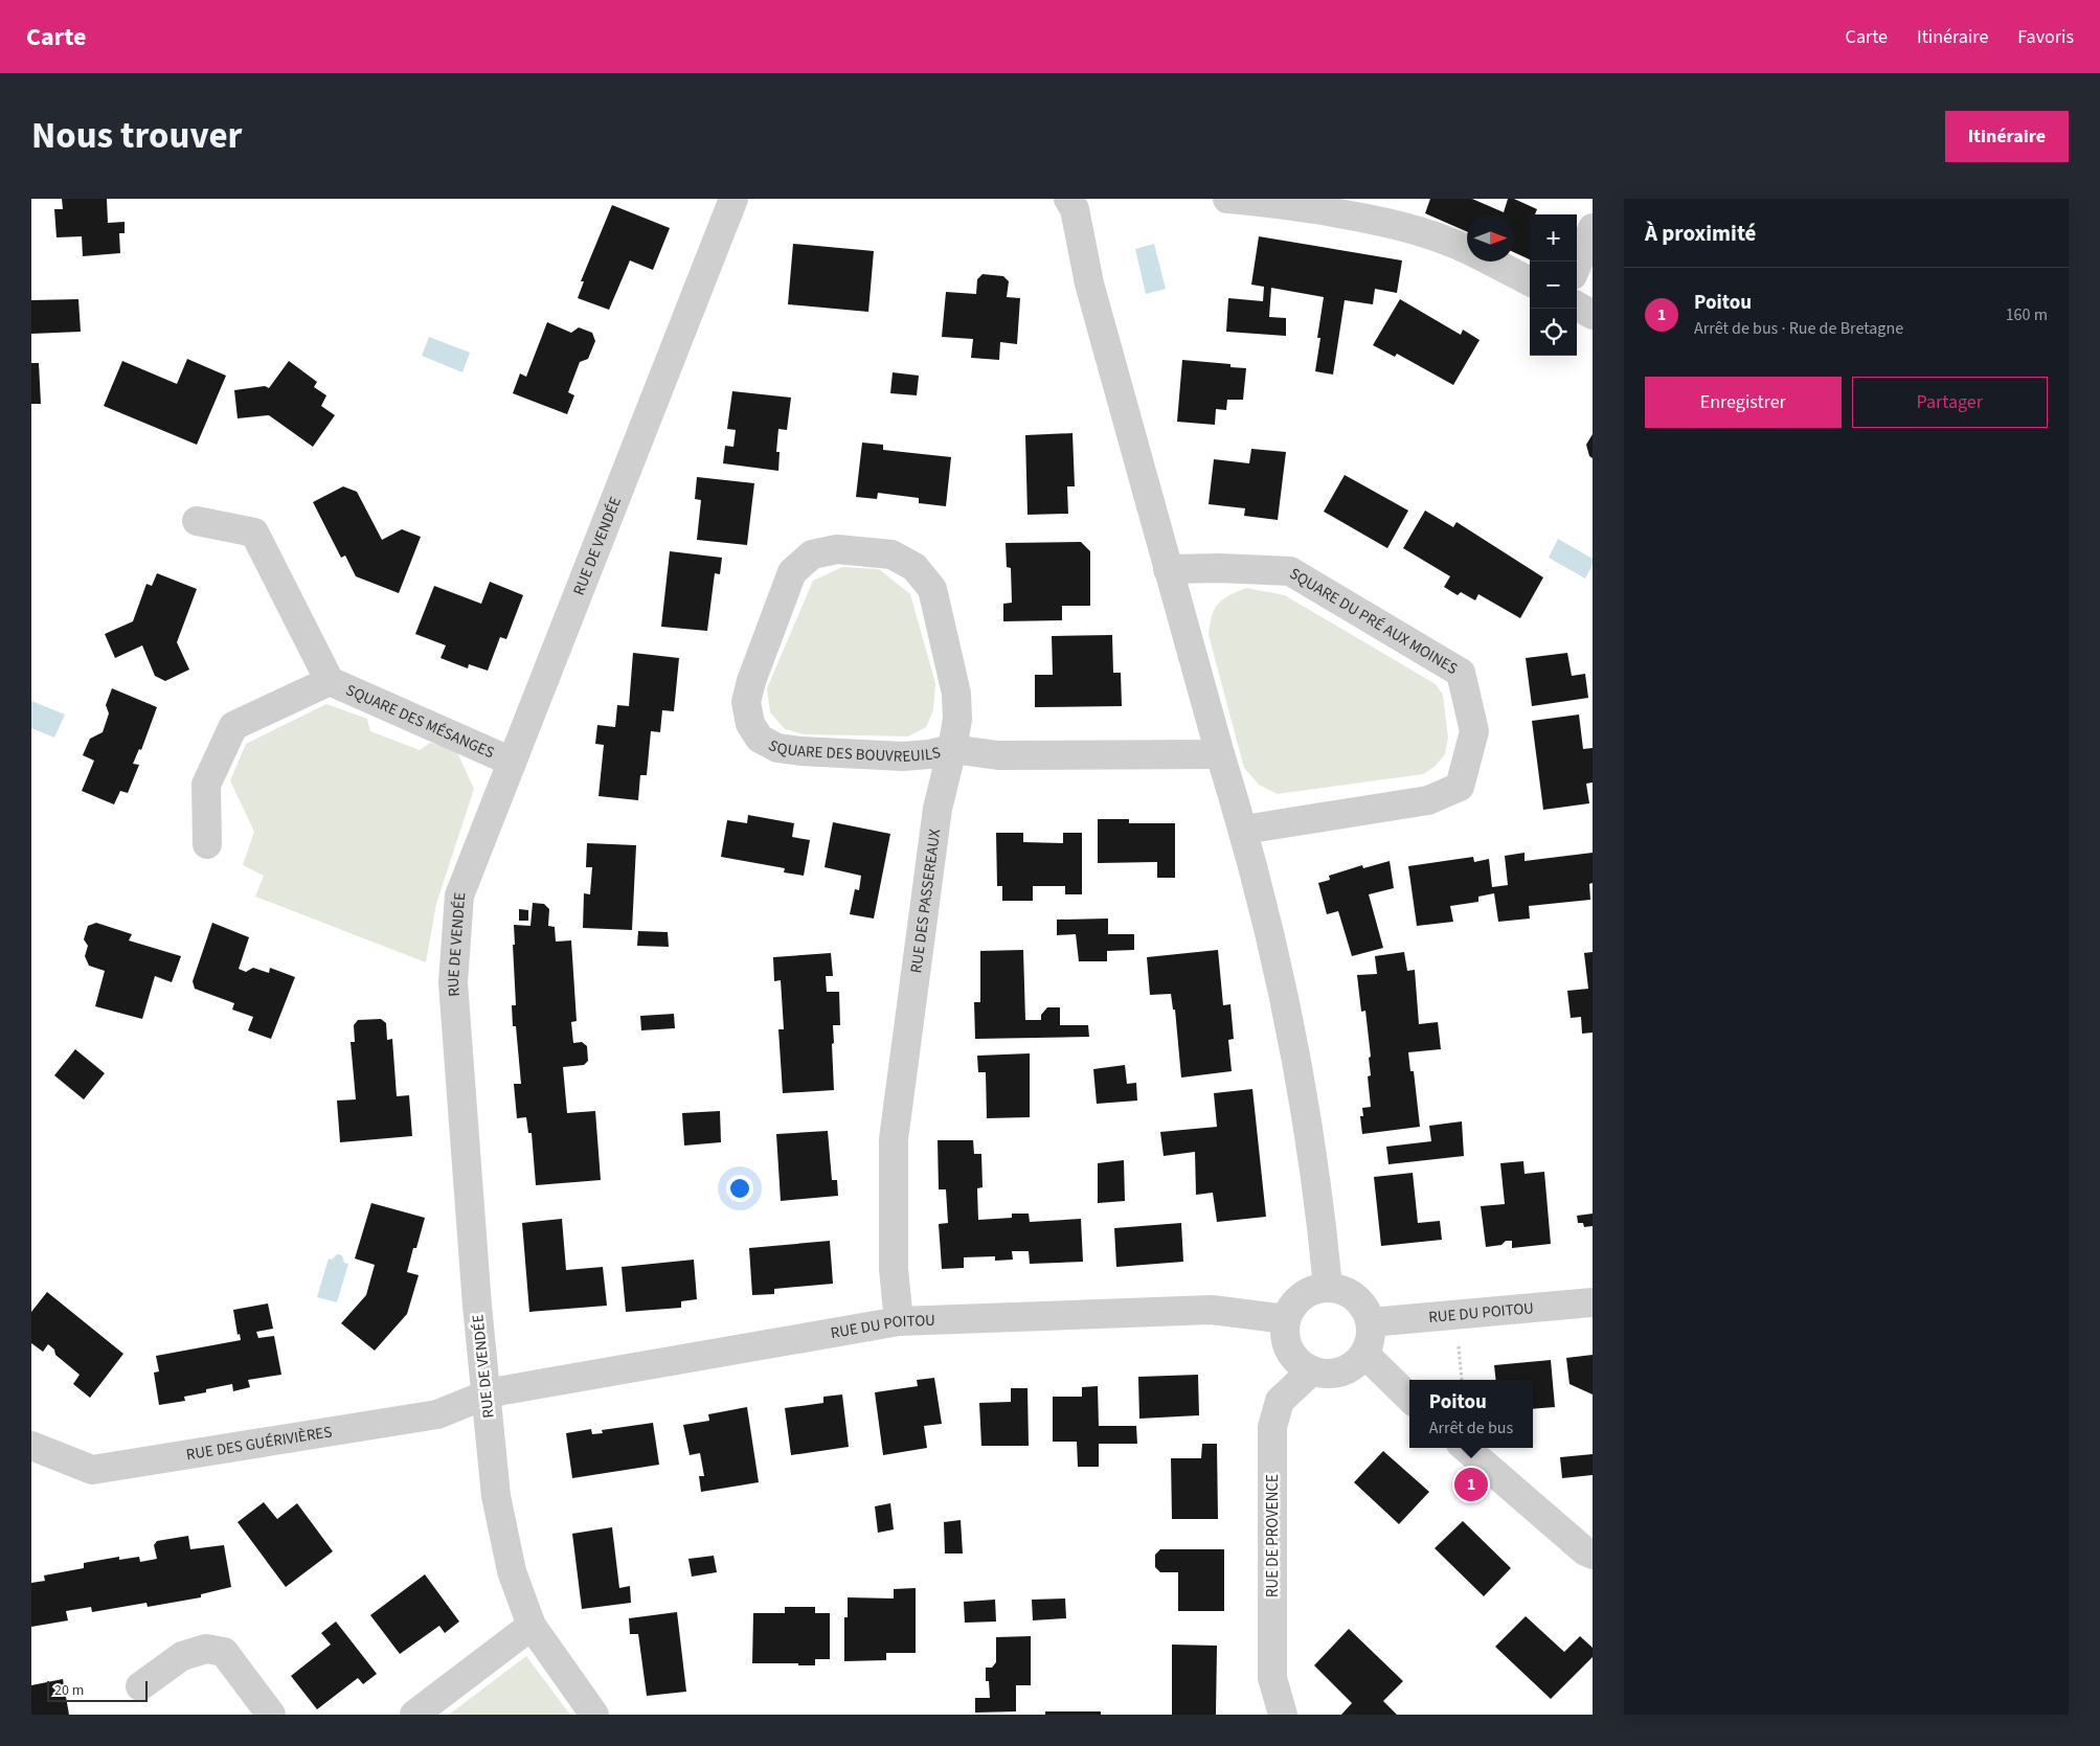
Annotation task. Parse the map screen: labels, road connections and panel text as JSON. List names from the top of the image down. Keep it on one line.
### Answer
{"streets":{"street":["RUE DE VENDÉE","SQUARE DU PRÉ AUX MOINES","SQUARE DES MÉSANGES","SQUARE DES BOUVREUILS","RUE DES PASSEREAUX","RUE DU POITOU","RUE DES GUÉRIVIÈRES","RUE DE PROVENCE"]},"crossings":[["RUE DE VENDÉE","SQUARE DES MÉSANGES"],["RUE DE VENDÉE","RUE DU POITOU"],["RUE DE VENDÉE","RUE DES GUÉRIVIÈRES"],["SQUARE DES BOUVREUILS","RUE DES PASSEREAUX"],["RUE DES PASSEREAUX","RUE DU POITOU"],["RUE DU POITOU","RUE DES GUÉRIVIÈRES"],["RUE DU POITOU","RUE DE PROVENCE"]],"scale_bar":"20 m","north":"right","page":{"header":"Carte","nav":["Carte","Itinéraire","Favoris"],"title":"Nous trouver","buttons":["Itinéraire",["Enregistrer","Partager"]],"heading":"À proximité","map_buttons":["+","−"],"list":[{"mark":"1","name":"Poitou","note":"Arrêt de bus · Rue de Bretagne","value":"160 m"}],"popup":["Poitou","Arrêt de bus"],"pins":"1","scale":"20 m"}}
